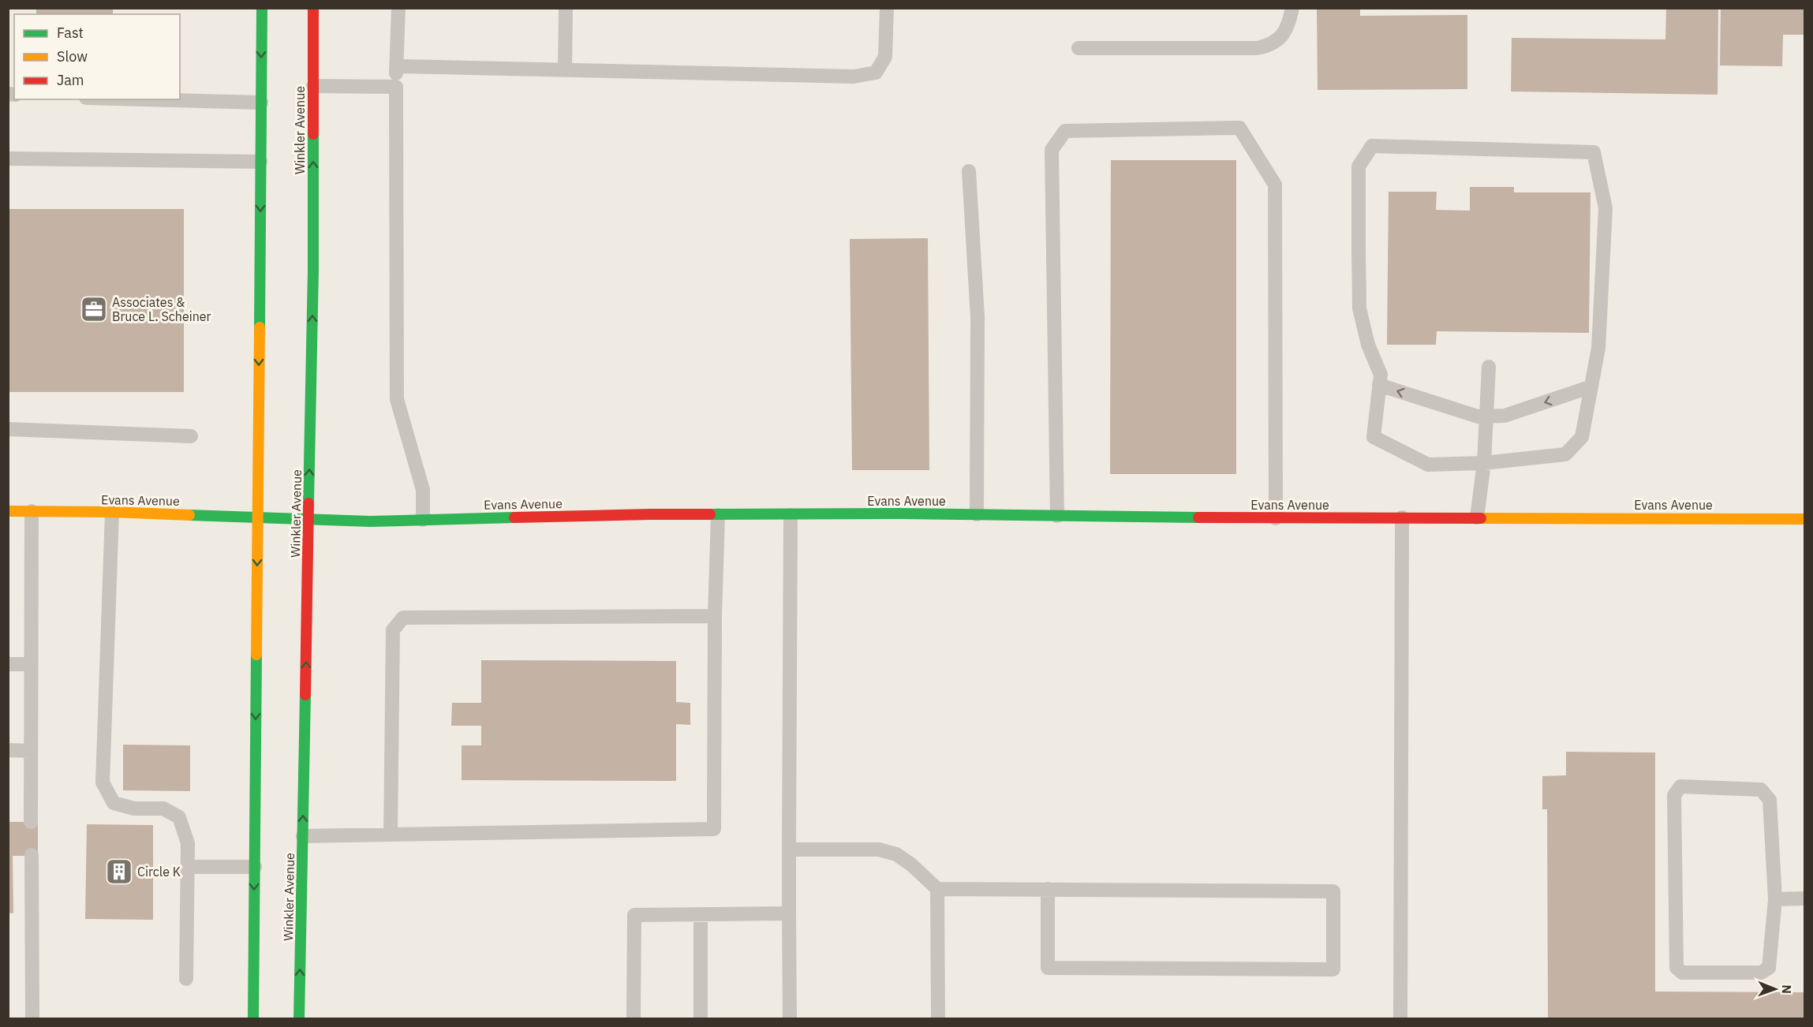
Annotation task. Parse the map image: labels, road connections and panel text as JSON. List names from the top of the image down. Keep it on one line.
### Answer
{"streets":{"street":["Winkler Avenue","Evans Avenue"]},"crossings":[["Winkler Avenue","Evans Avenue"]],"places":{"office":["Associates & Bruce L. Scheiner"],"building":["Circle K"]},"legend":["Fast","Slow","Jam"],"north":"right"}
